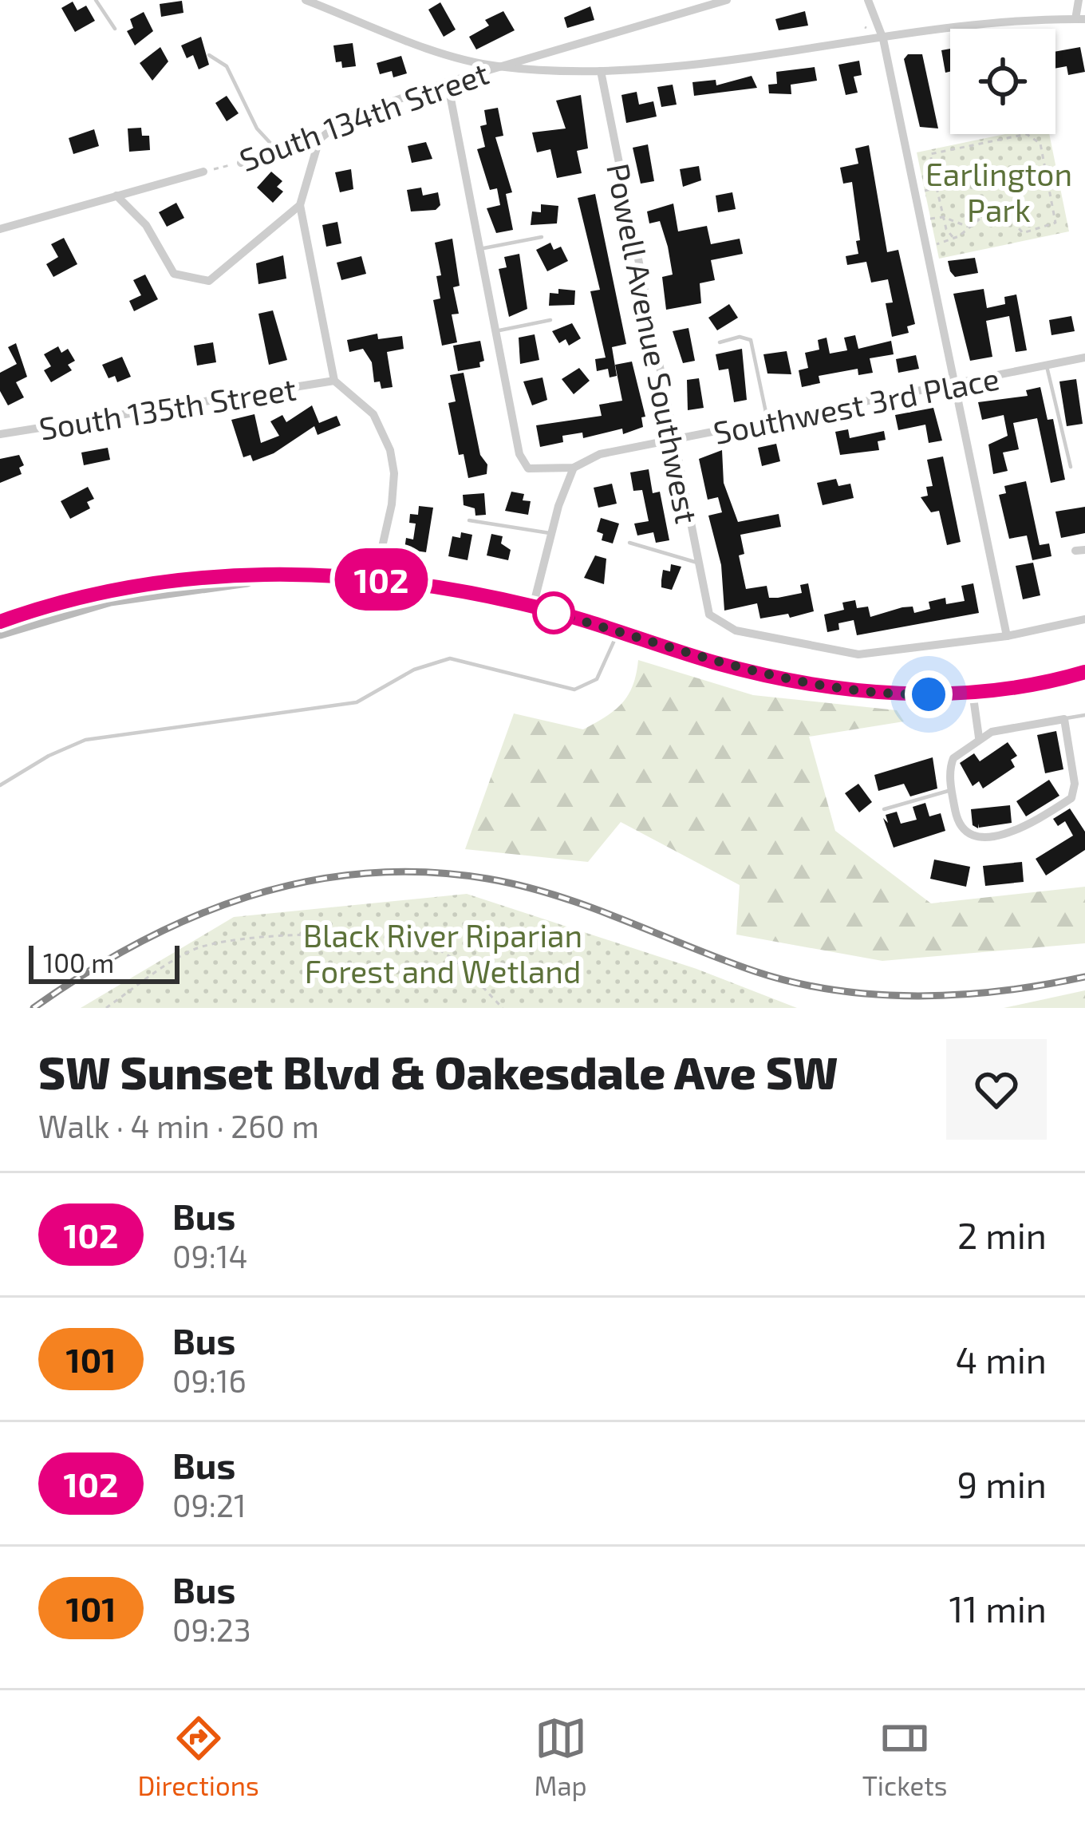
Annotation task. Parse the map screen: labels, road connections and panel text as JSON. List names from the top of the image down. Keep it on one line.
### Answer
{"streets":{"street":["South 134th Street","Powell Avenue Southwest","Southwest 3rd Place","South 135th Street"]},"crossings":[["Powell Avenue Southwest","Southwest 3rd Place"]],"parks":["Earlington Park","Black River Riparian Forest and Wetland"],"lines":["bus line 102"],"scale_bar":"100 m","page":{"on_map":"102","scale":"100 m","heading":["SW Sunset Blvd & Oakesdale Ave SW","Walk · 4 min · 260 m"],"list":[{"mark":"102","name":"Bus","note":"09:14","value":"2 min"},{"mark":"101","name":"Bus","note":"09:16","value":"4 min"},{"mark":"102","name":"Bus","note":"09:21","value":"9 min"},{"mark":"101","name":"Bus","note":"09:23","value":"11 min"}],"tabs":["Directions","Map","Tickets"]}}
